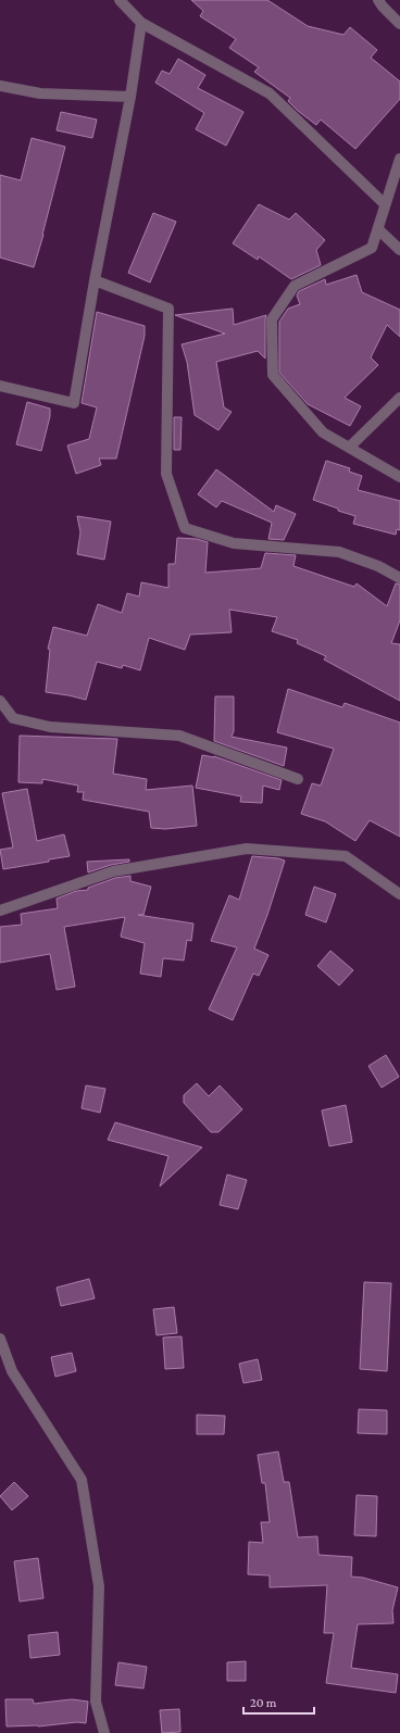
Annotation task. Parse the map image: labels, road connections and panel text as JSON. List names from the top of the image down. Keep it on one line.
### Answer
{"scale_bar":"20 m"}
